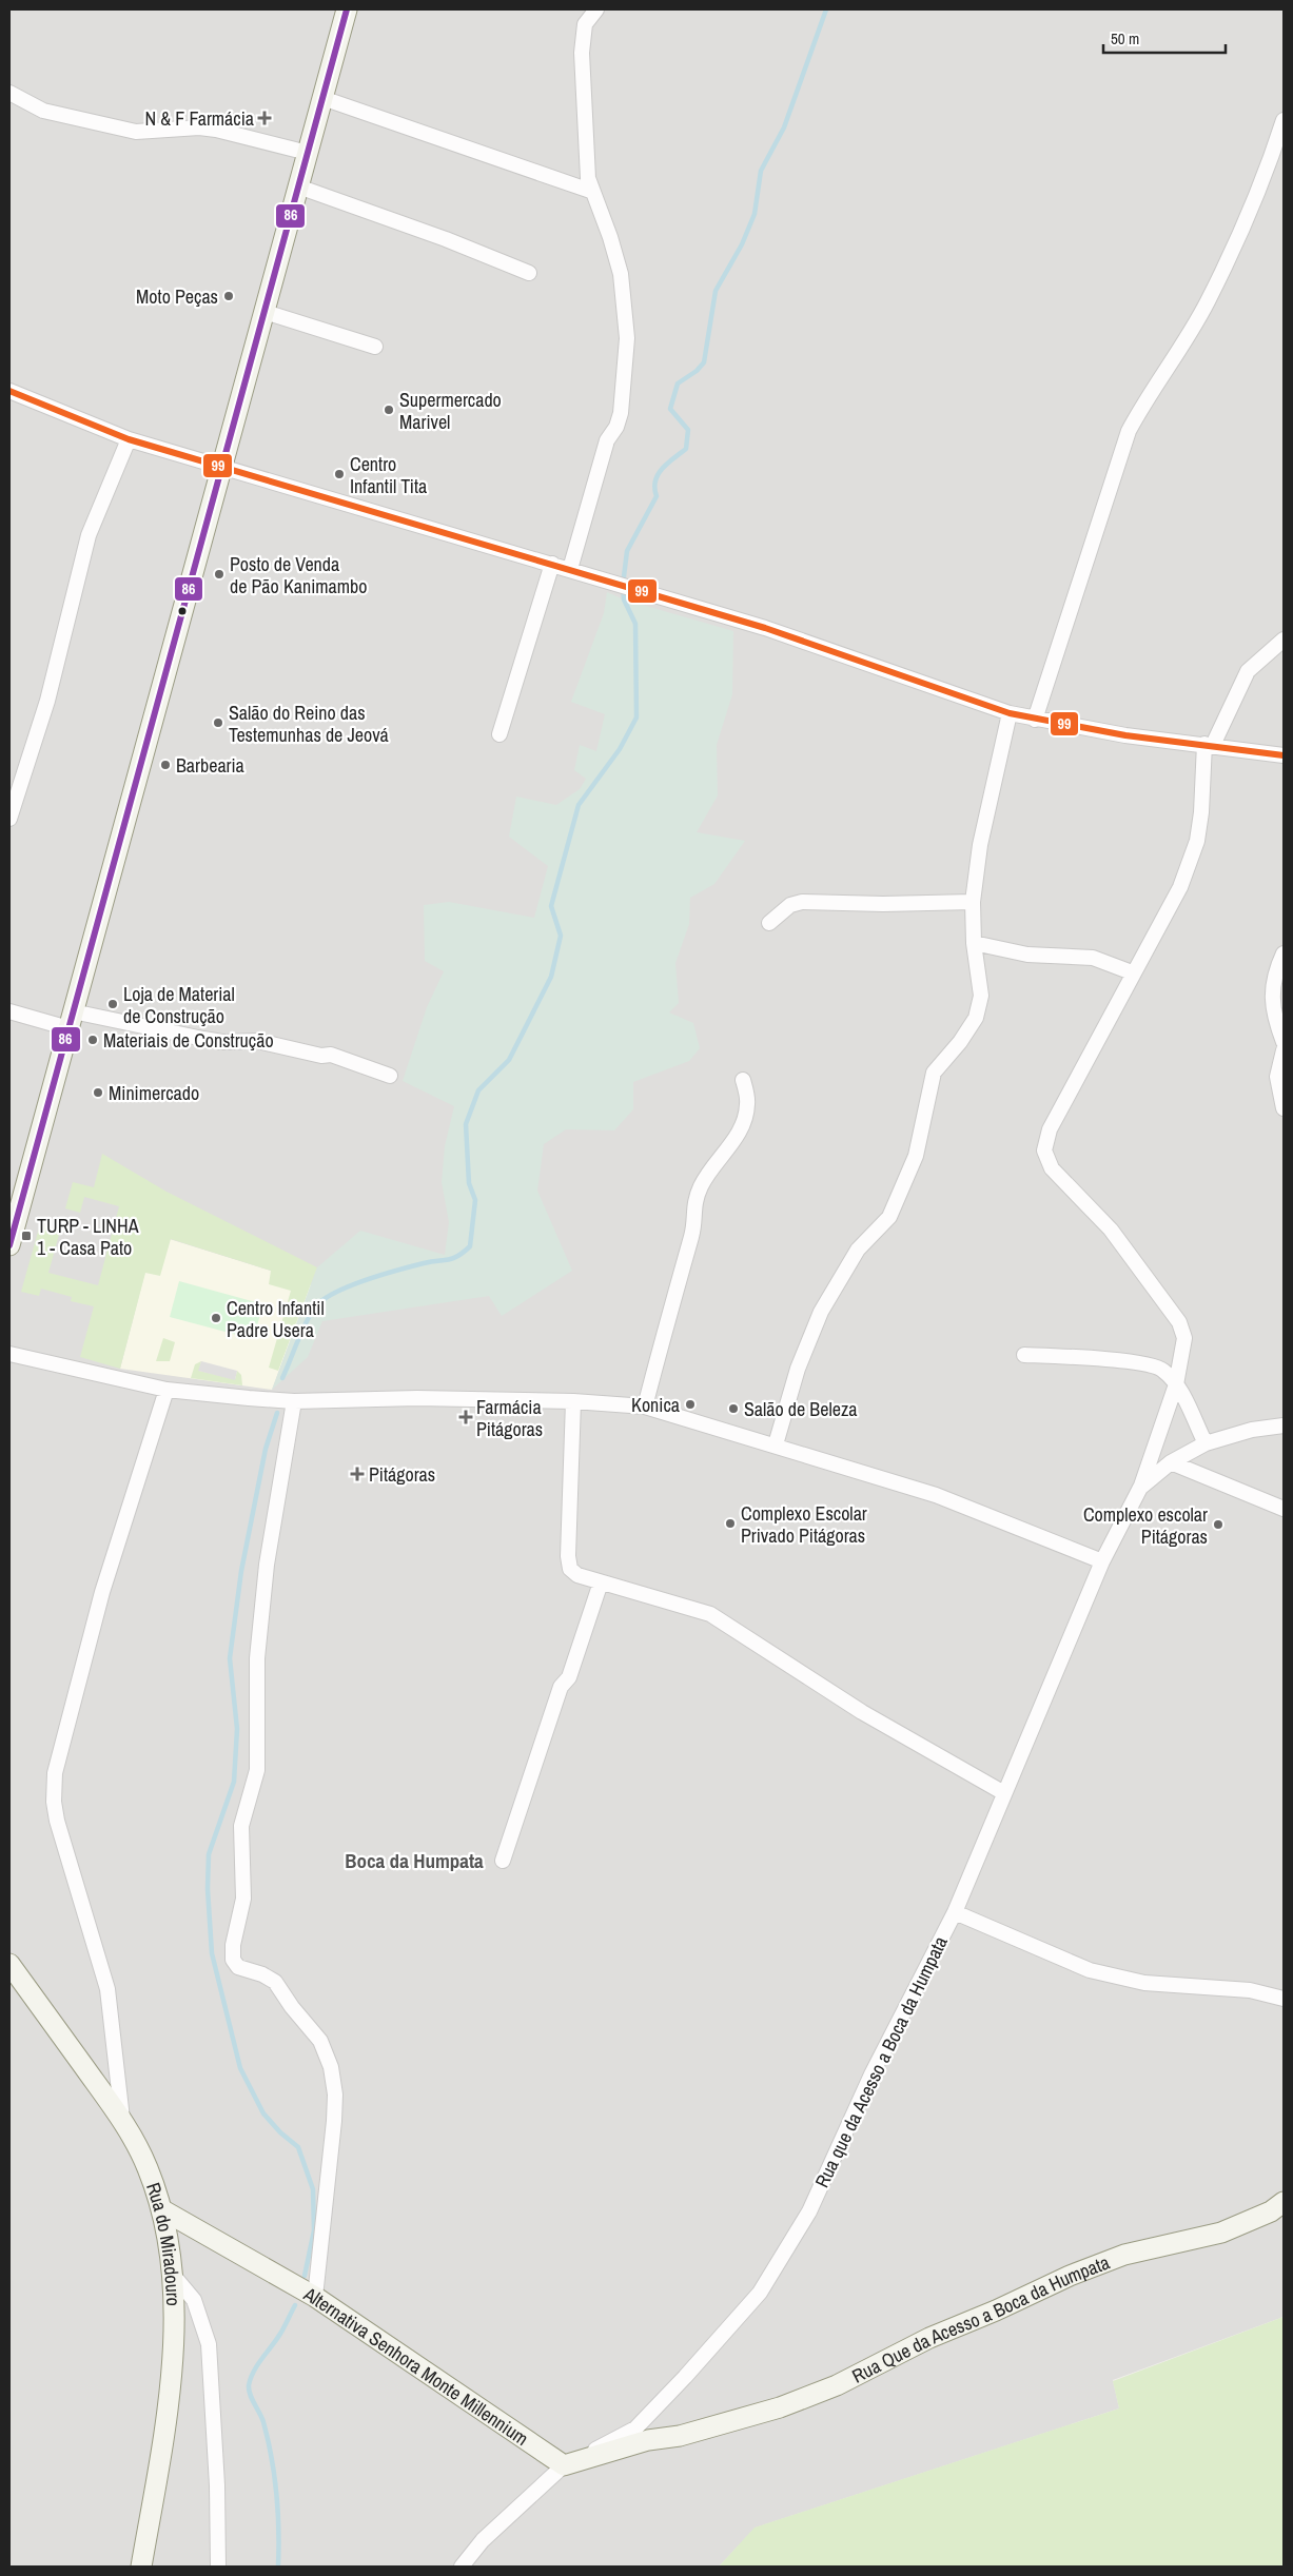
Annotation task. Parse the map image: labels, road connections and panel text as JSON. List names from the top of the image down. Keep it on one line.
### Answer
{"streets":{"main road":["Rua do Miradouro","Rua Que da Acesso a Boca da Humpata","Alternativa Senhora Monte Millennium"],"street":["Rua que da Acesso a Boca da Humpata"]},"crossings":[["Rua que da Acesso a Boca da Humpata","Rua Que da Acesso a Boca da Humpata"],["Rua que da Acesso a Boca da Humpata","Alternativa Senhora Monte Millennium"],["Rua do Miradouro","Alternativa Senhora Monte Millennium"],["Rua Que da Acesso a Boca da Humpata","Alternativa Senhora Monte Millennium"]],"districts":["Boca da Humpata"],"places":{"health":["N & F Farmácia","Farmácia Pitágoras","Pitágoras"],"other":["Moto Peças","Supermercado Marivel","Centro Infantil Tita","Posto de Venda de Pão Kanimambo","Salão do Reino das Testemunhas de Jeová","Barbearia","Loja de Material de Construção","Materiais de Construção","Minimercado","Centro Infantil Padre Usera","Konica","Salão de Beleza","Complexo Escolar Privado Pitágoras","Complexo escolar Pitágoras"],"transit":["TURP - LINHA 1 - Casa Pato"]},"lines":["transit line 86","transit line 99"],"scale_bar":"50 m"}
